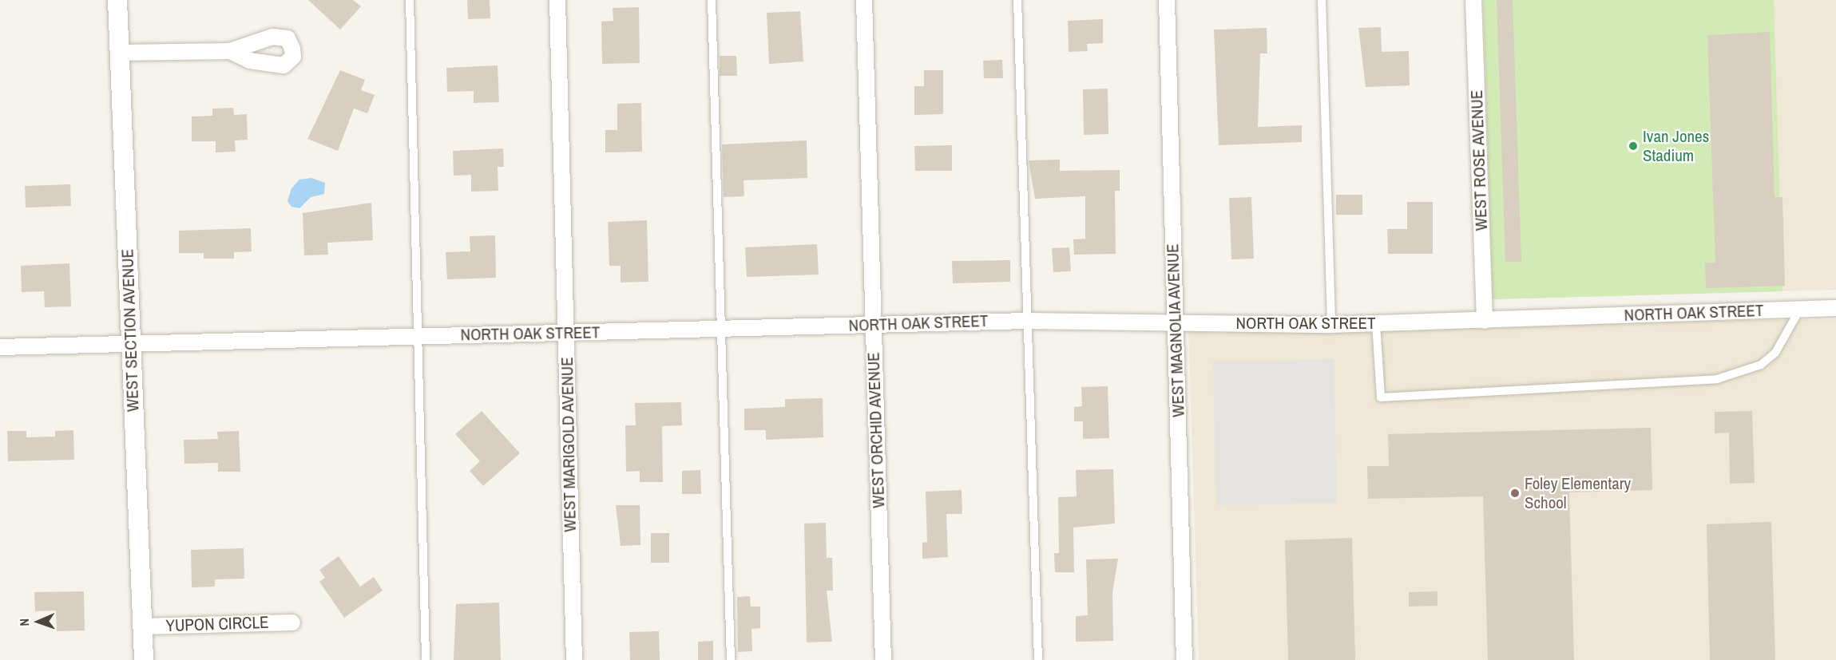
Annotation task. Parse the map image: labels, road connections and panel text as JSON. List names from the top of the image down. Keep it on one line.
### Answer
{"streets":{"street":["WEST ROSE AVENUE","NORTH OAK STREET","WEST SECTION AVENUE","WEST MAGNOLIA AVENUE","WEST ORCHID AVENUE","WEST MARIGOLD AVENUE","YUPON CIRCLE"]},"crossings":[["WEST ROSE AVENUE","NORTH OAK STREET"],["NORTH OAK STREET","WEST SECTION AVENUE"],["NORTH OAK STREET","WEST MAGNOLIA AVENUE"],["NORTH OAK STREET","WEST ORCHID AVENUE"],["NORTH OAK STREET","WEST MARIGOLD AVENUE"],["WEST SECTION AVENUE","YUPON CIRCLE"]],"places":["Ivan Jones Stadium","Foley Elementary School"],"north":"left"}
